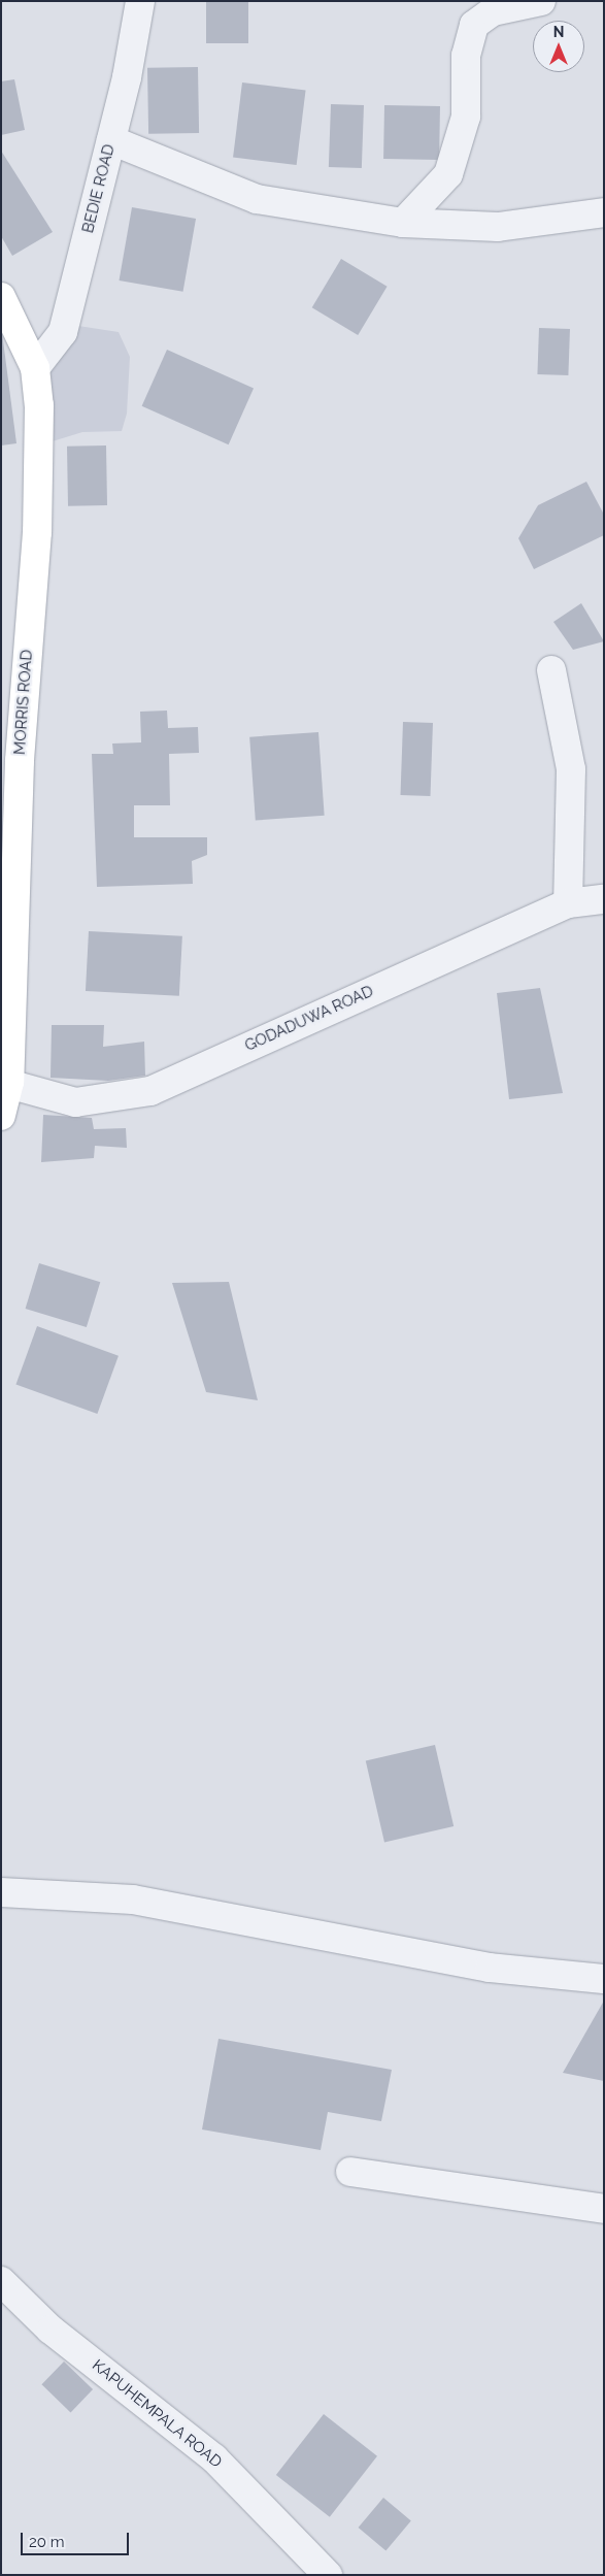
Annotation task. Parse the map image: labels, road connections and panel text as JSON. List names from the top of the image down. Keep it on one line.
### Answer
{"streets":{"main road":["MORRIS ROAD"],"street":["BEDIE ROAD","GODADUWA ROAD","KAPUHEMPALA ROAD"]},"crossings":[["BEDIE ROAD","MORRIS ROAD"],["MORRIS ROAD","GODADUWA ROAD"]],"scale_bar":"20 m","north":"top"}
